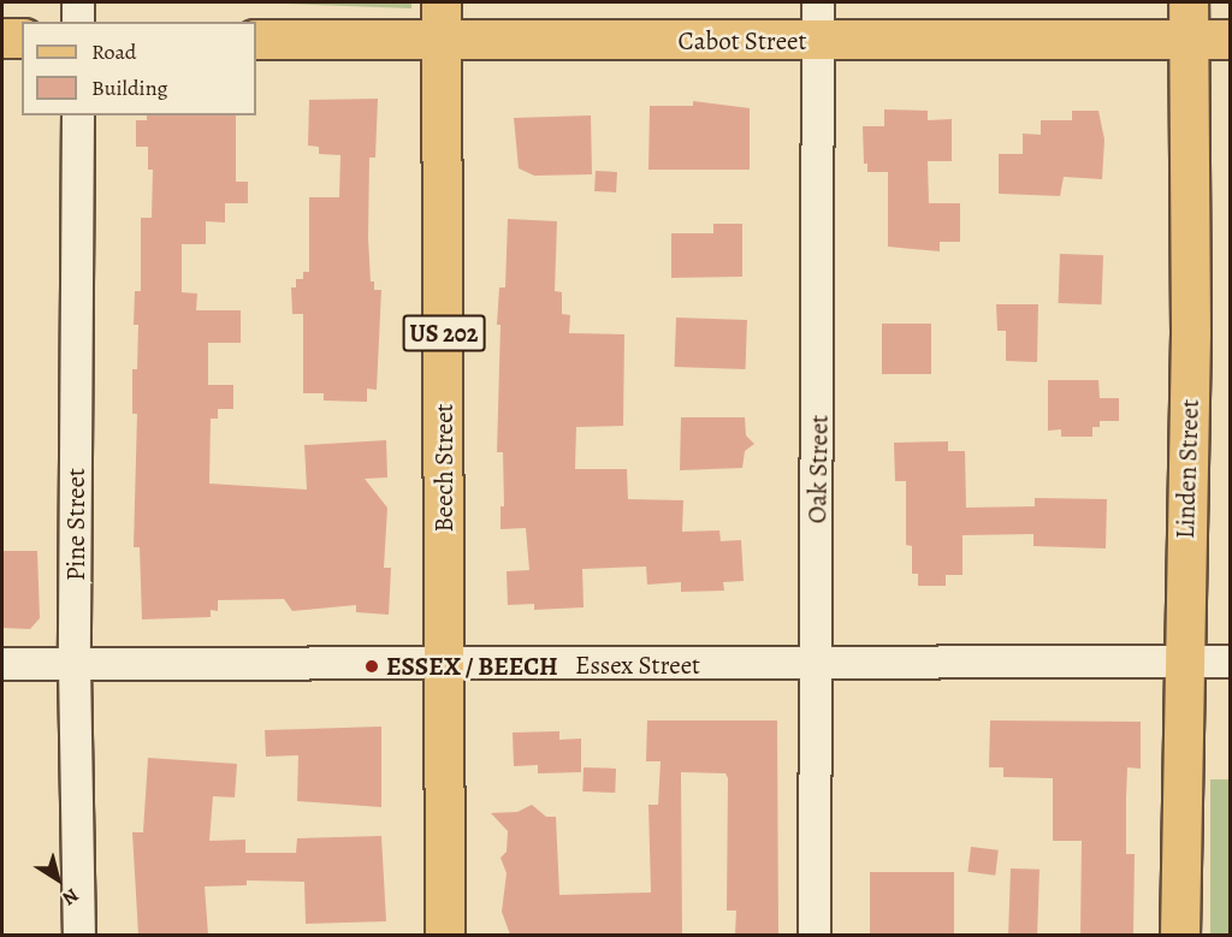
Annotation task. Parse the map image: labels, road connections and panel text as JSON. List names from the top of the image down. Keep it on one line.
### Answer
{"streets":{"main road":["Cabot Street","US 202","Beech Street","Linden Street"],"street":["Oak Street","Pine Street","Essex Street"]},"crossings":[["Cabot Street","Beech Street"],["Cabot Street","Oak Street"],["Cabot Street","Linden Street"],["Beech Street","Essex Street"],["Oak Street","Essex Street"],["Linden Street","Essex Street"],["Pine Street","Essex Street"]],"places":["ESSEX / BEECH"],"legend":["Road","Building"],"north":"bottom right"}
